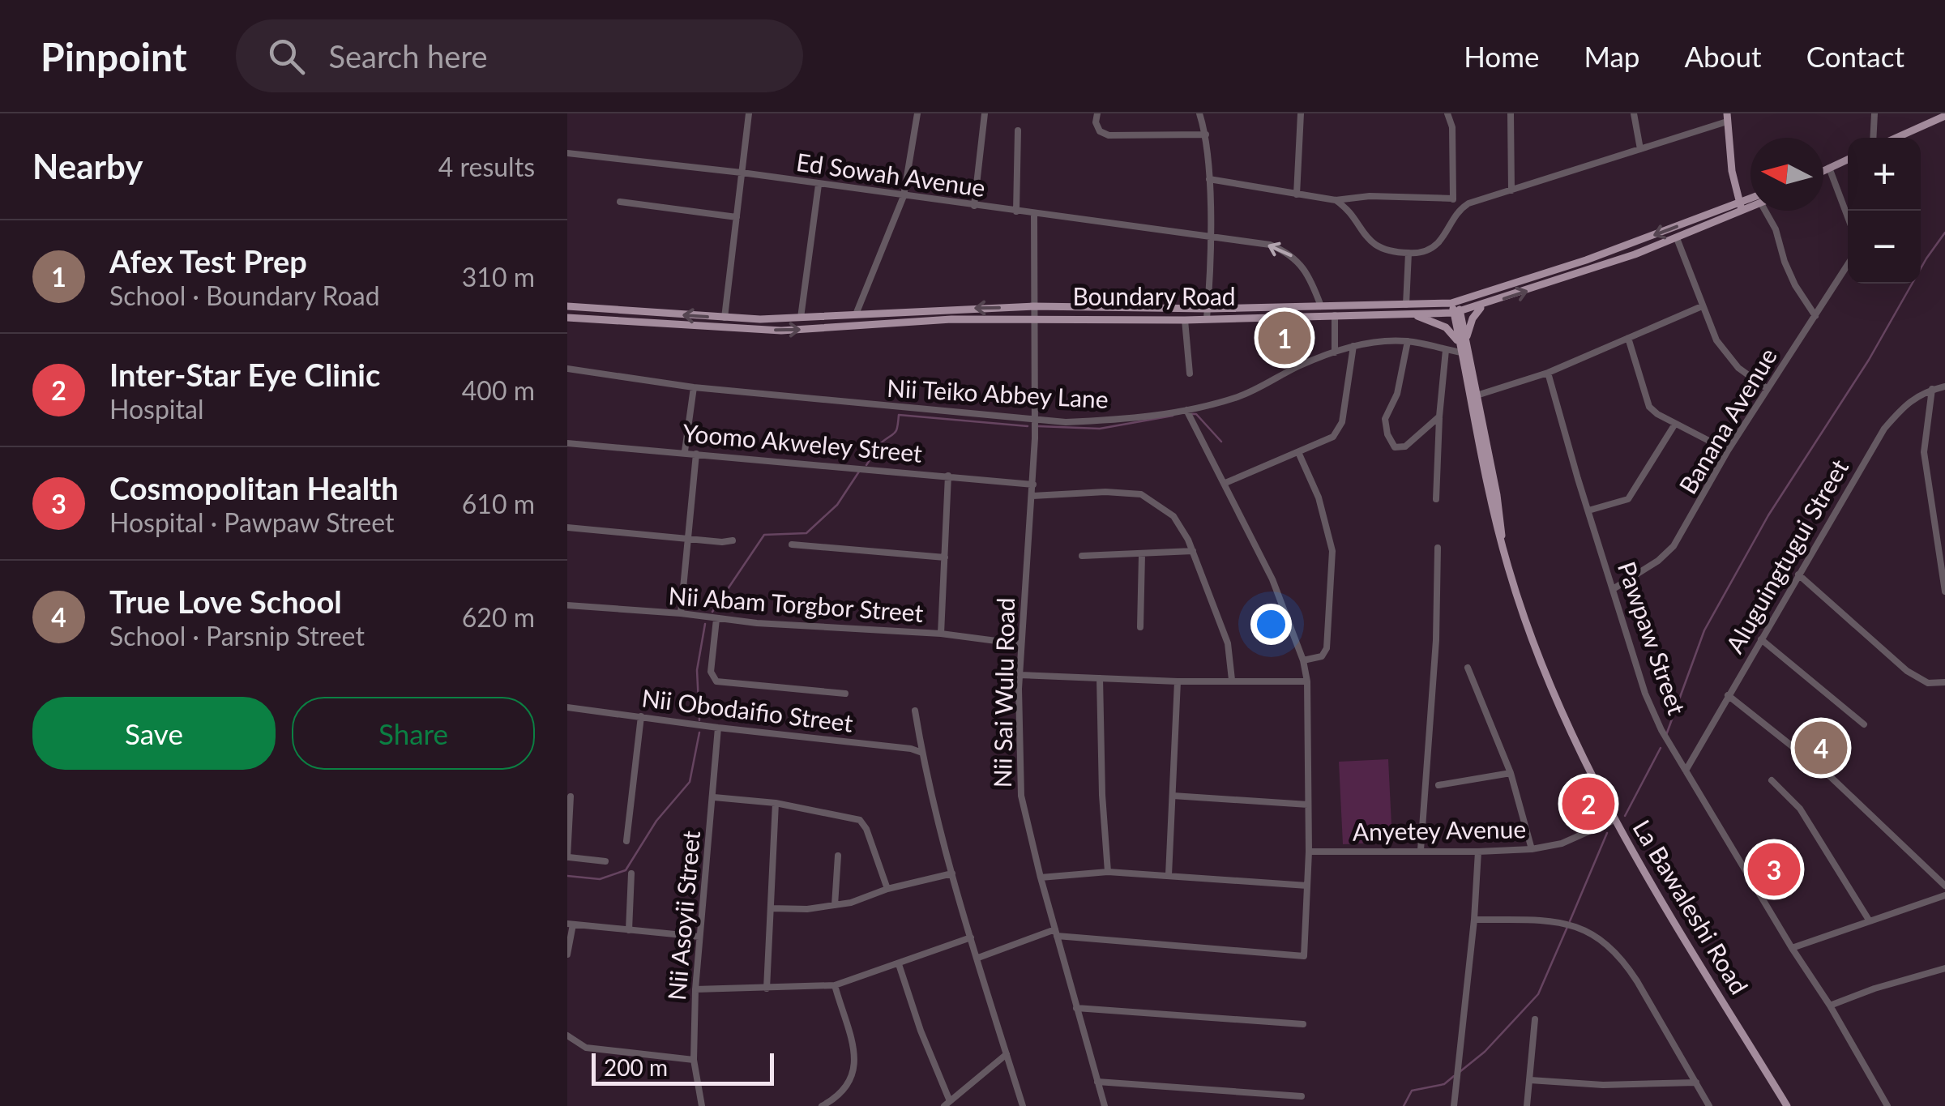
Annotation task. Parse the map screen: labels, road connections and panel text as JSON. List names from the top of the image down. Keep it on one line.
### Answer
{"streets":{"main road":["Boundary Road","La Bawaleshi Road"],"street":["Ed Sowah Avenue","Nii Teiko Abbey Lane","Banana Avenue","Yoomo Akweley Street","Aluguingtugui Street","Nii Abam Torgbor Street","Pawpaw Street","Nii Sai Wulu Road","Nii Obodaifio Street","Anyetey Avenue","Nii Asoyii Street"]},"crossings":[["Ed Sowah Avenue","Boundary Road"],["Ed Sowah Avenue","Nii Sai Wulu Road"],["Boundary Road","Nii Sai Wulu Road"],["Boundary Road","La Bawaleshi Road"],["Nii Teiko Abbey Lane","Nii Sai Wulu Road"],["Nii Teiko Abbey Lane","La Bawaleshi Road"],["Banana Avenue","Pawpaw Street"],["Yoomo Akweley Street","Nii Sai Wulu Road"],["Aluguingtugui Street","Pawpaw Street"],["Nii Abam Torgbor Street","Nii Sai Wulu Road"],["Nii Obodaifio Street","Nii Asoyii Street"],["Anyetey Avenue","La Bawaleshi Road"]],"scale_bar":"200 m","north":"left","page":{"header":"Pinpoint","search":"Search here","nav":["Home","Map","About","Contact"],"heading":["Nearby","4 results"],"map_buttons":["+","−"],"list":[{"mark":"1","name":"Afex Test Prep","note":"School · Boundary Road","value":"310 m"},{"mark":"2","name":"Inter-Star Eye Clinic","note":"Hospital","value":"400 m"},{"mark":"3","name":"Cosmopolitan Health","note":"Hospital · Pawpaw Street","value":"610 m"},{"mark":"4","name":"True Love School","note":"School · Parsnip Street","value":"620 m"}],"pins":["1","4","2","3"],"buttons":["Save","Share"],"scale":"200 m"}}
